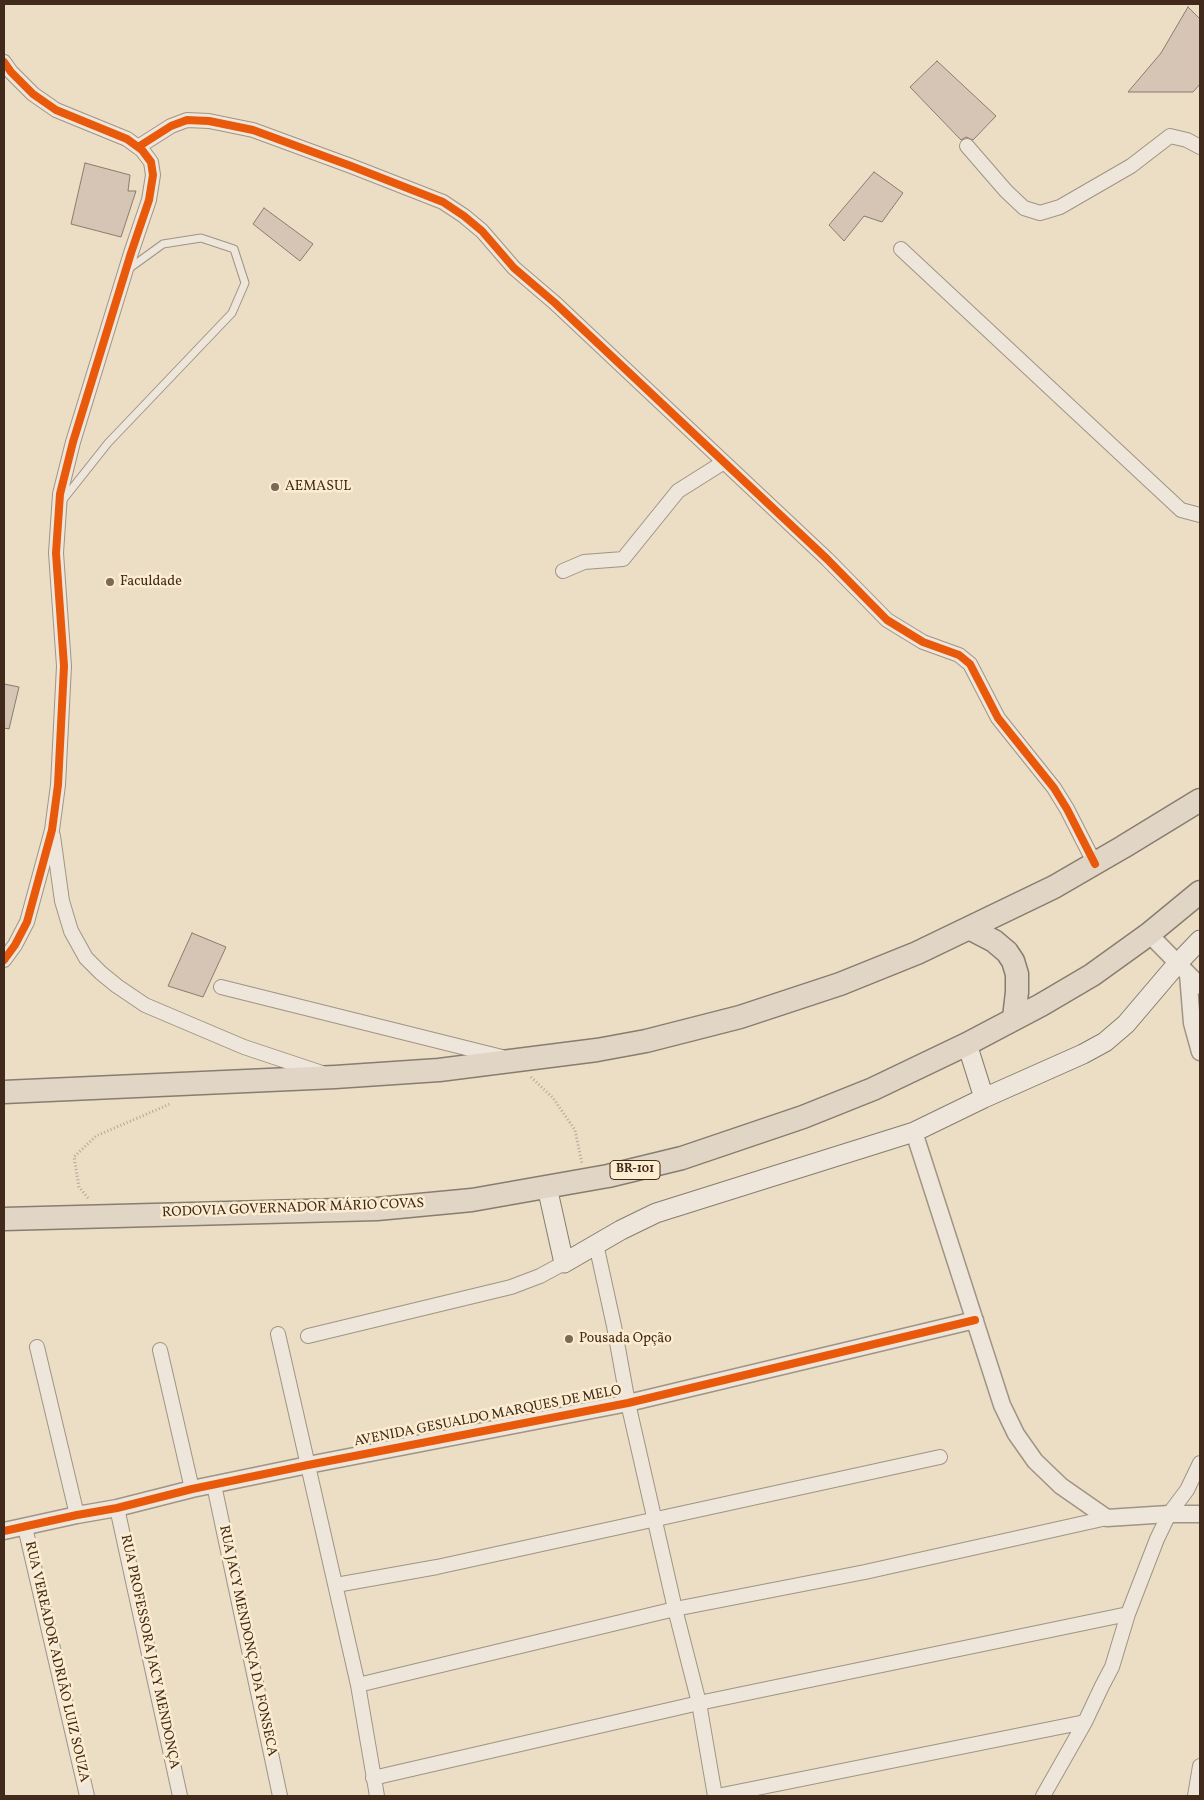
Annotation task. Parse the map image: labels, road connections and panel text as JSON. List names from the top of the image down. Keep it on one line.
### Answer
{"streets":{"highway":["BR-101","RODOVIA GOVERNADOR MÁRIO COVAS"],"street":["AVENIDA GESUALDO MARQUES DE MELO","RUA JACY MENDONÇA DA FONSECA","RUA PROFESSORA JACY MENDONÇA","RUA VEREADOR ADRIÃO LUIZ SOUZA"]},"crossings":[["AVENIDA GESUALDO MARQUES DE MELO","RUA JACY MENDONÇA DA FONSECA"],["AVENIDA GESUALDO MARQUES DE MELO","RUA PROFESSORA JACY MENDONÇA"],["AVENIDA GESUALDO MARQUES DE MELO","RUA VEREADOR ADRIÃO LUIZ SOUZA"]],"places":["AEMASUL","Faculdade","Pousada Opção"]}
